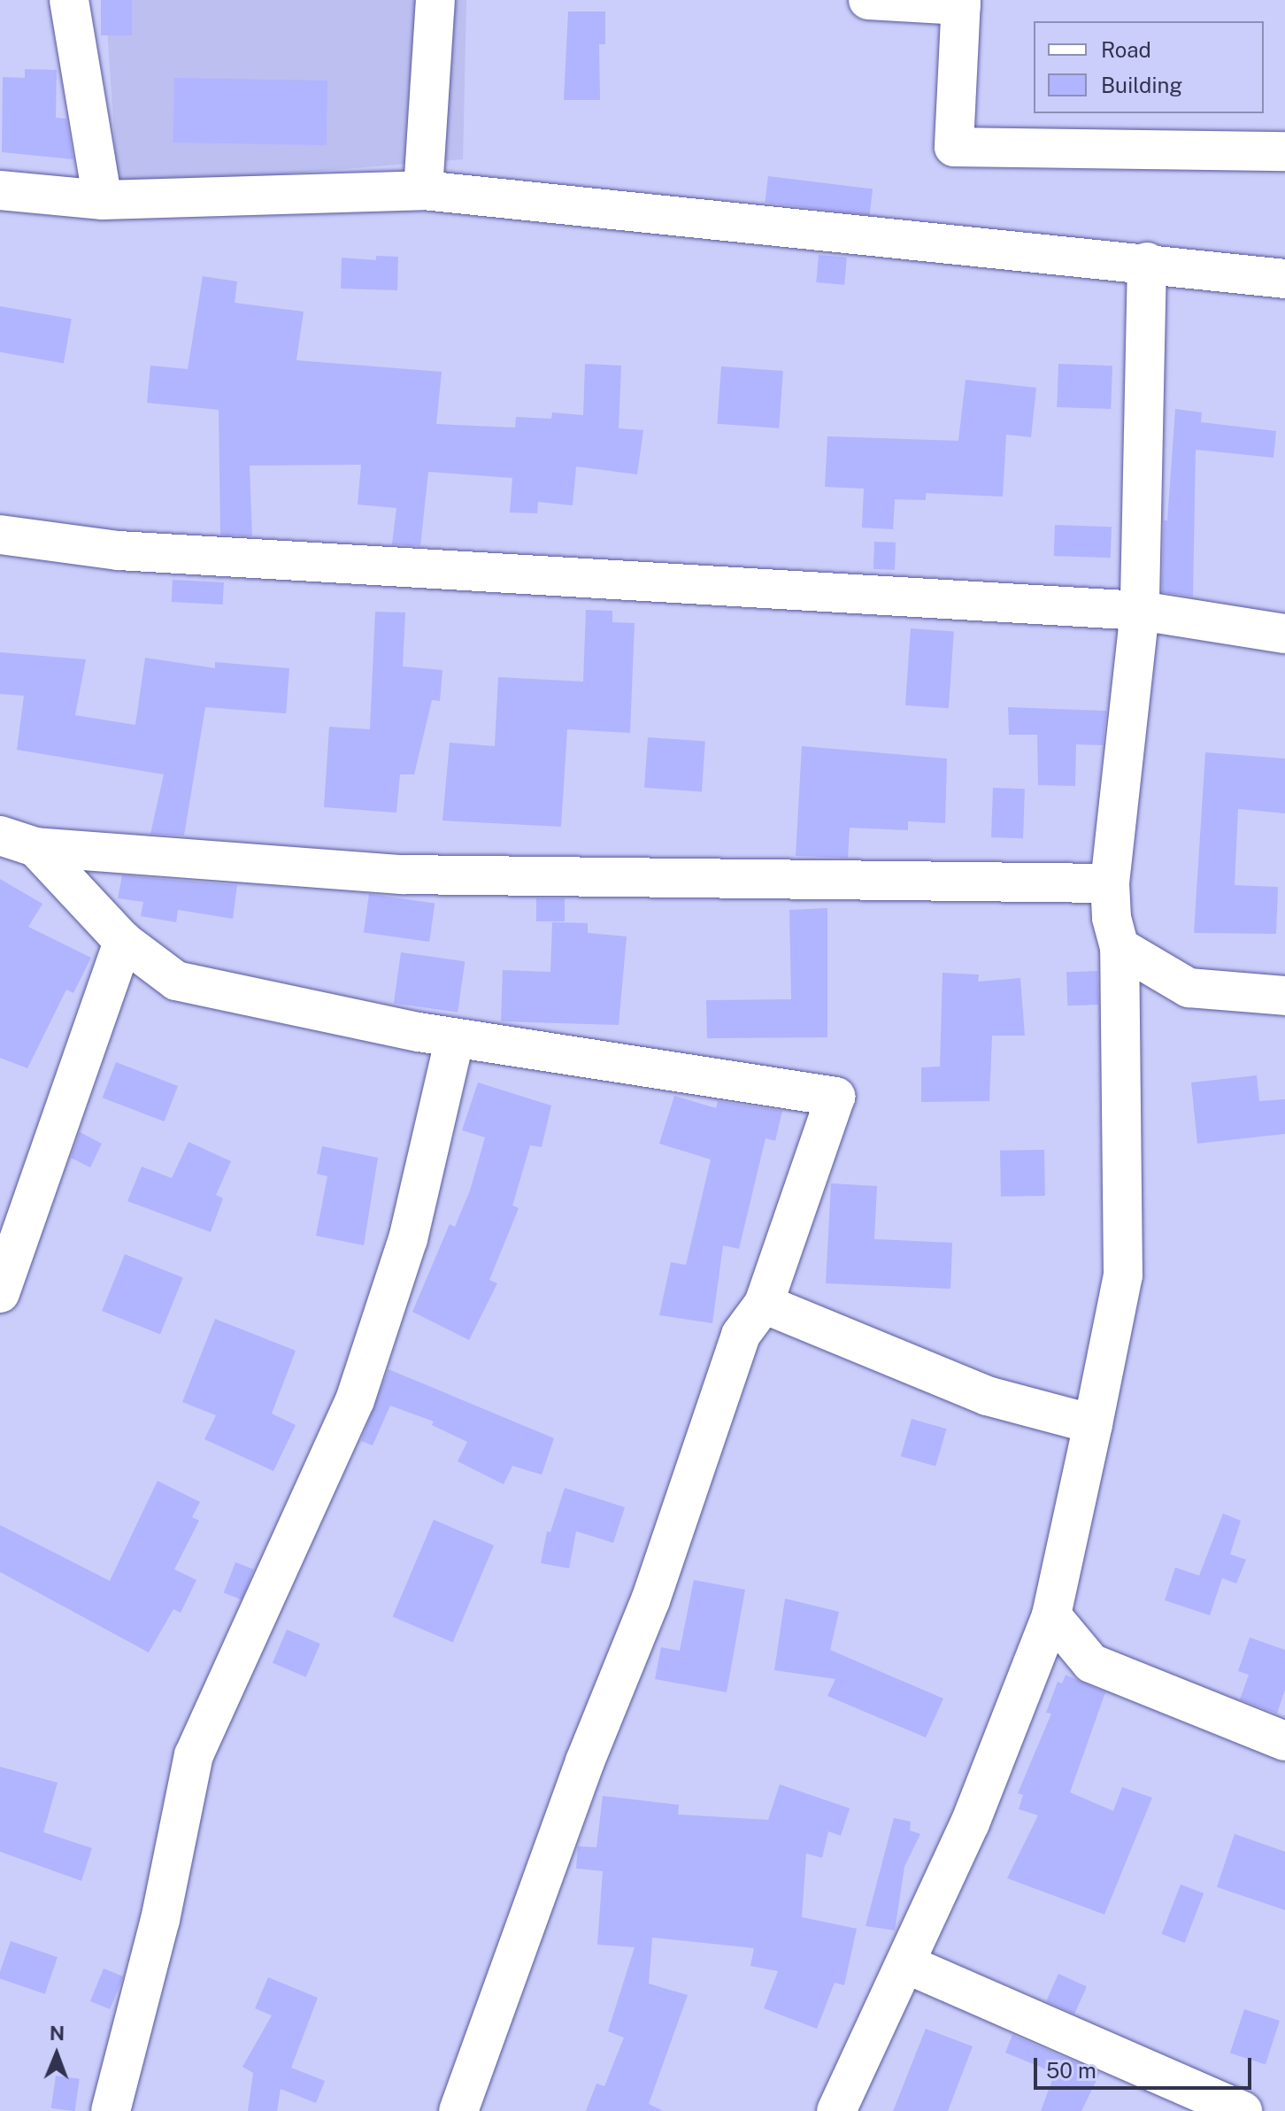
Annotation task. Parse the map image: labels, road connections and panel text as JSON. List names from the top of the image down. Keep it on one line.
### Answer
{"legend":["Road","Building"],"scale_bar":"50 m","north":"top"}
